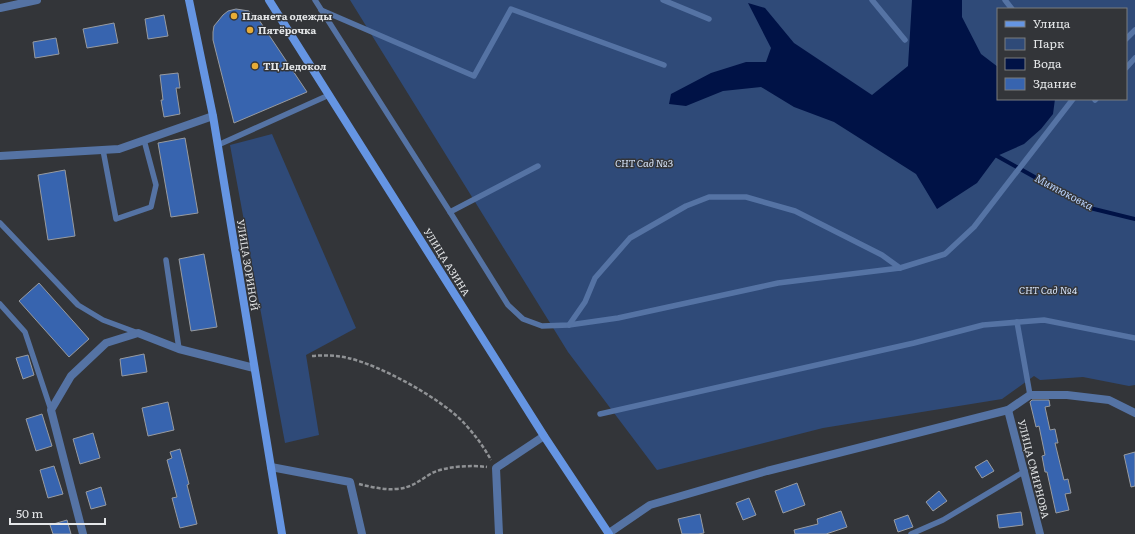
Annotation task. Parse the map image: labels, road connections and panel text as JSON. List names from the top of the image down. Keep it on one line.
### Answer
{"streets":{"main road":["УЛИЦА АЗИНА","УЛИЦА ЗОРИНОЙ"],"street":["УЛИЦА СМИРНОВА"]},"water":["Митюковка"],"parks":["СНТ Сад №3","СНТ Сад №4"],"places":["Планета одежды","Пятёрочка","ТЦ Ледокол"],"legend":["Улица","Парк","Вода","Здание"],"scale_bar":"50 m"}
